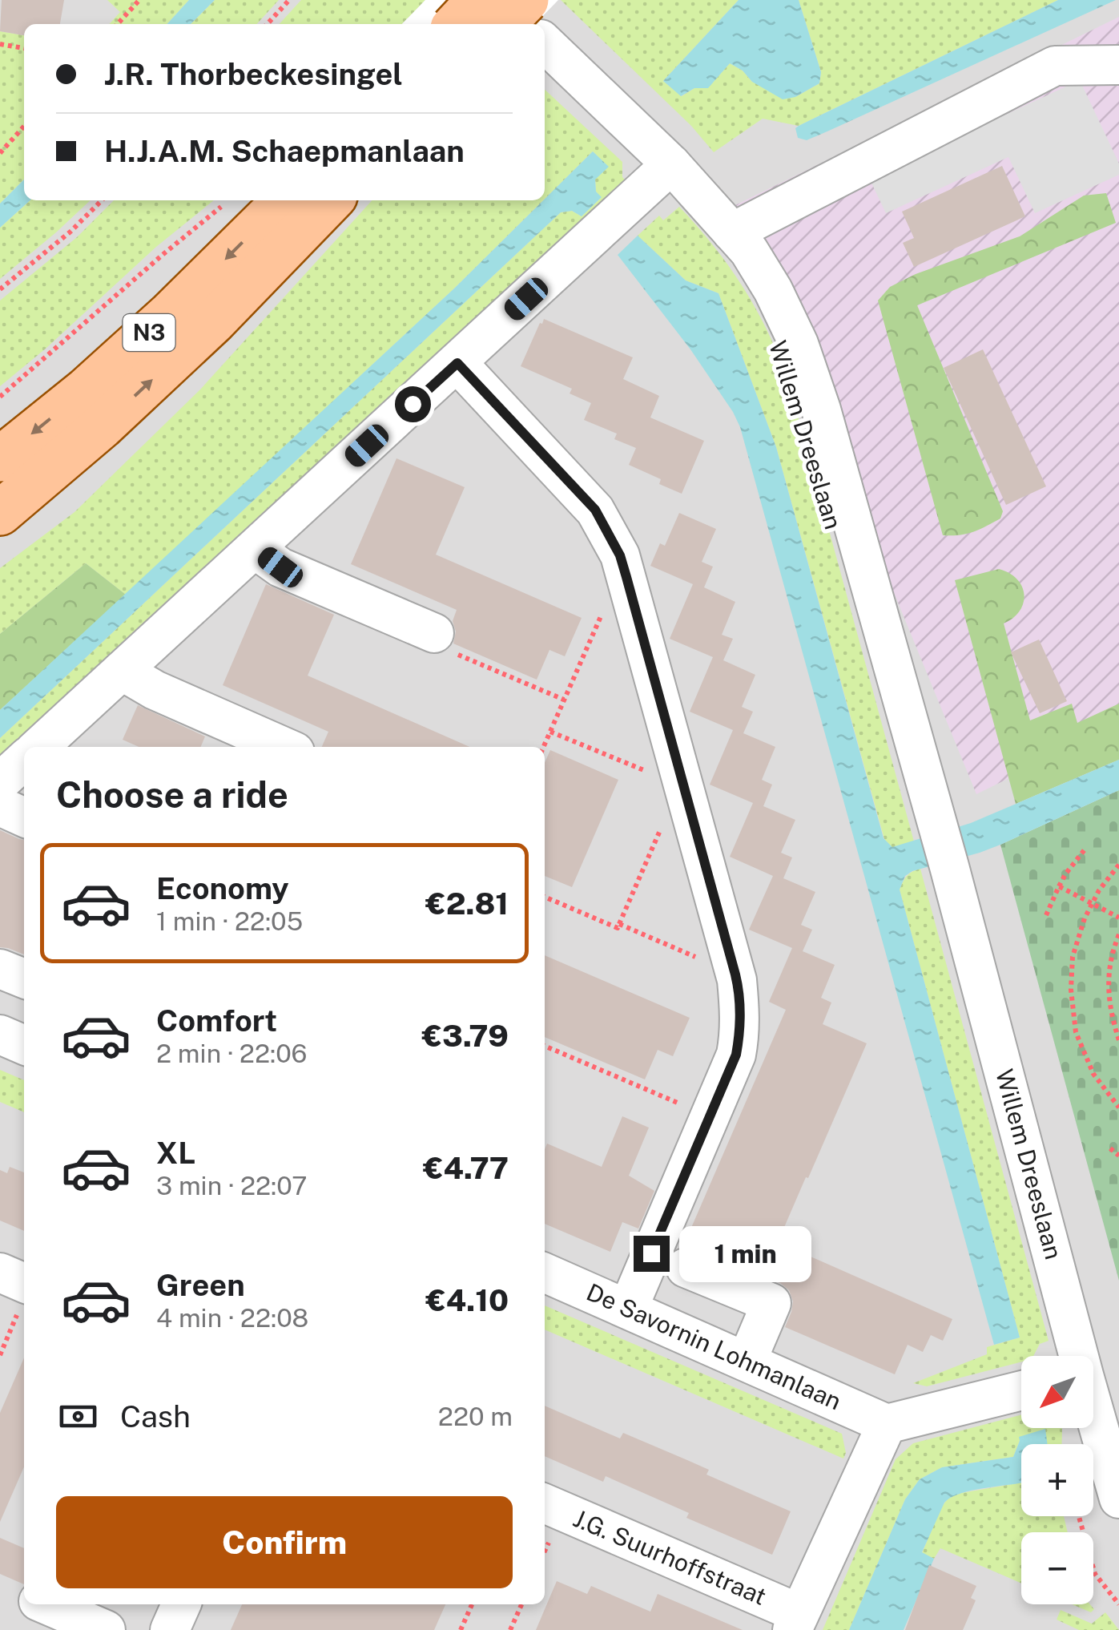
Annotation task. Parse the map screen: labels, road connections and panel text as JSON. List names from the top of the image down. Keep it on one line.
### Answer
{"streets":{"main road":["N3"],"street":["Willem Dreeslaan","De Savornin Lohmanlaan","J.G. Suurhoffstraat"]},"north":"bottom left","page":{"banner":["J.R. Thorbeckesingel","H.J.A.M. Schaepmanlaan"],"heading":"Choose a ride","list":[{"name":"Economy","note":"1 min · 22:05","value":"€2.81"},{"name":"Comfort","note":"2 min · 22:06","value":"€3.79"},{"name":"XL","note":"3 min · 22:07","value":"€4.77"},{"name":"Green","note":"4 min · 22:08","value":"€4.10"}],"bubble":"1 min","map_buttons":["+","−"],"pay":["Cash","220 m"],"buttons":"Confirm"}}
